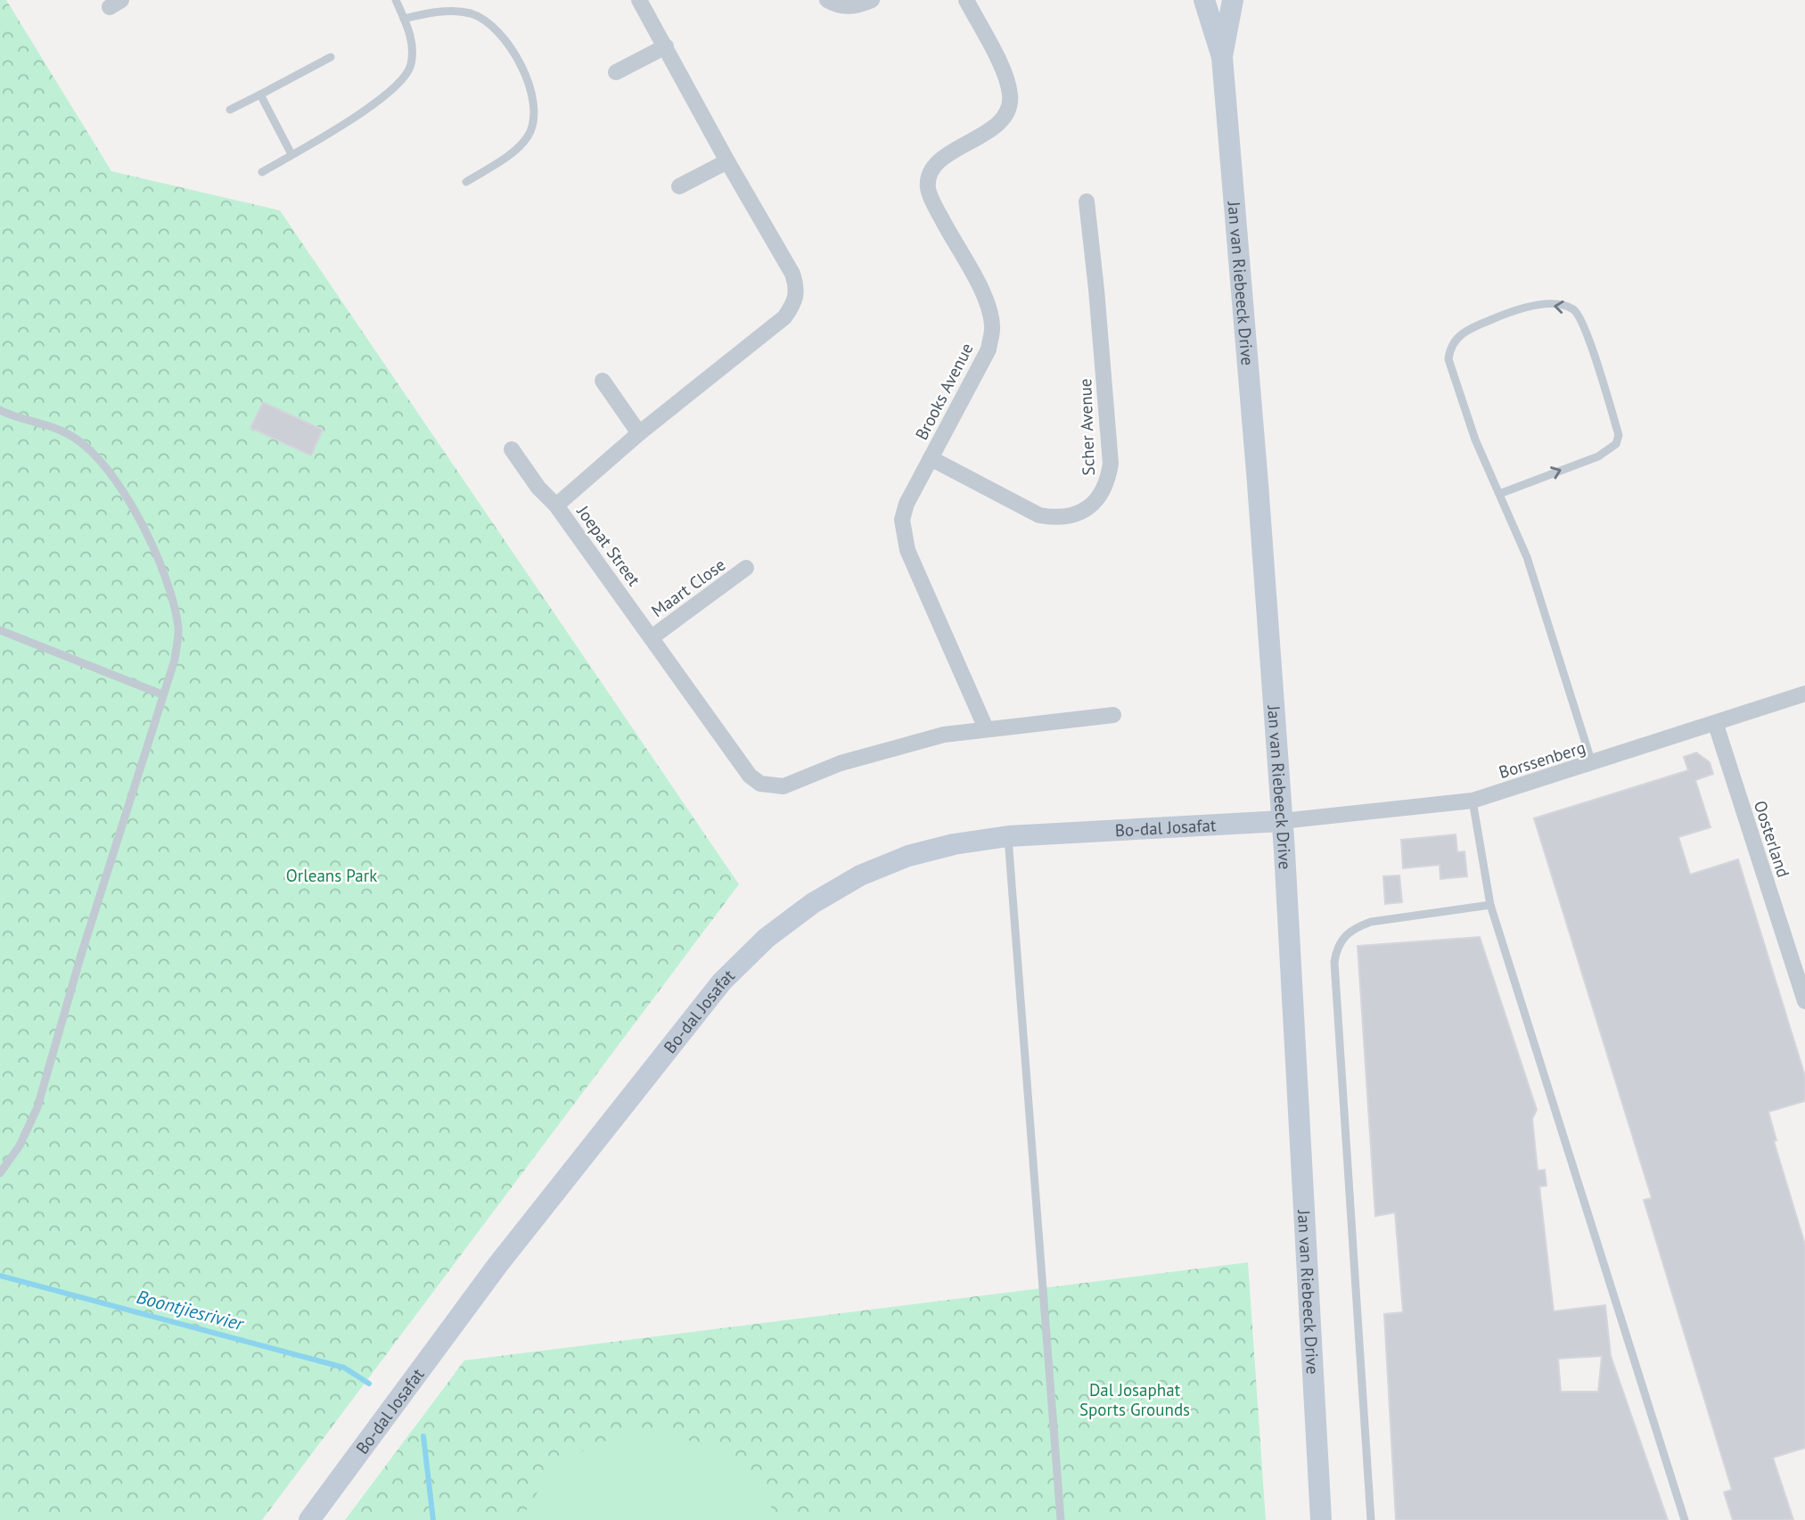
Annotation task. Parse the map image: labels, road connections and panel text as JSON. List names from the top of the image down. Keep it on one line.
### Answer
{"streets":{"main road":["Jan van Riebeeck Drive","Bo-dal Josafat"],"street":["Brooks Avenue","Scher Avenue","Joepat Street","Maart Close","Borssenberg","Oosterland"]},"crossings":[["Jan van Riebeeck Drive","Borssenberg"],["Jan van Riebeeck Drive","Bo-dal Josafat"],["Brooks Avenue","Scher Avenue"],["Brooks Avenue","Joepat Street"],["Joepat Street","Maart Close"],["Borssenberg","Bo-dal Josafat"],["Borssenberg","Oosterland"]],"water":["Boontjiesrivier"],"parks":["Orleans Park","Dal Josaphat Sports Grounds"]}
